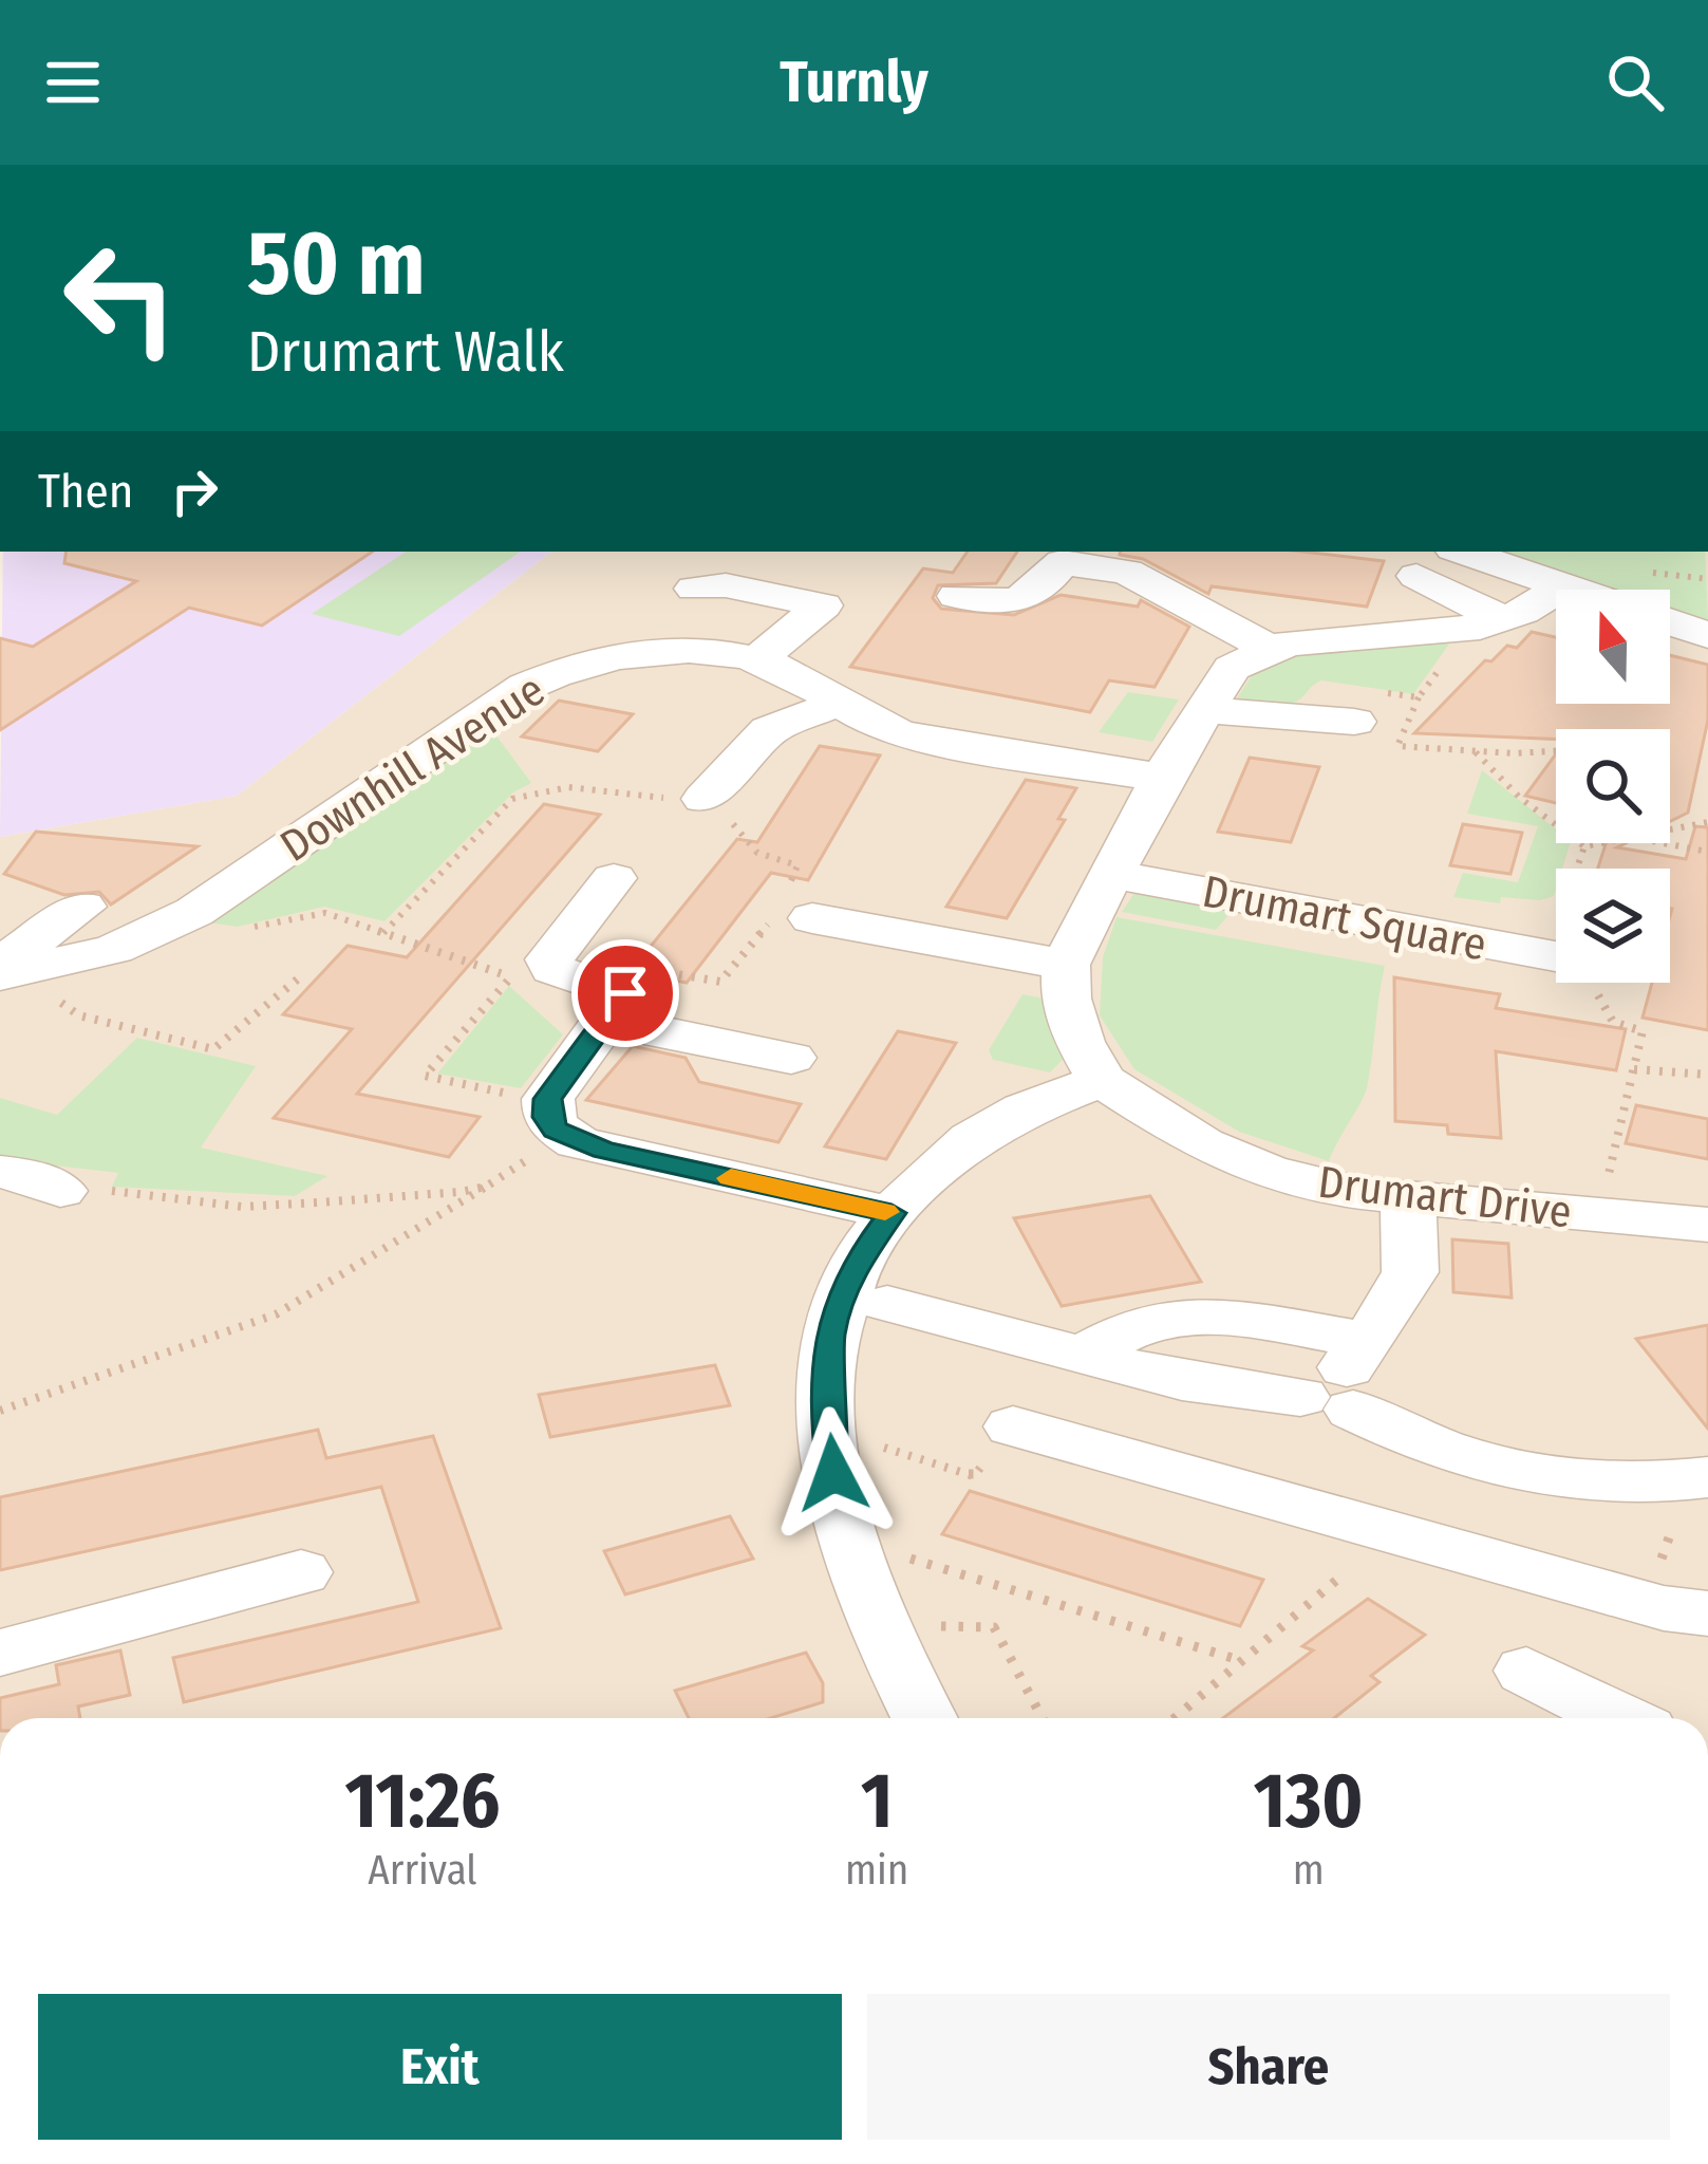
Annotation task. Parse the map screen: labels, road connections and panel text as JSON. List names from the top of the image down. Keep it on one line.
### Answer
{"streets":{"street":["Downhill Avenue","Drumart Square","Drumart Drive"]},"north":"top","page":{"header":"Turnly","turn":["50 m","Drumart Walk"],"then":"Then","eta":["11:26","Arrival","1","min","130","m"],"buttons":["Exit","Share"]}}
